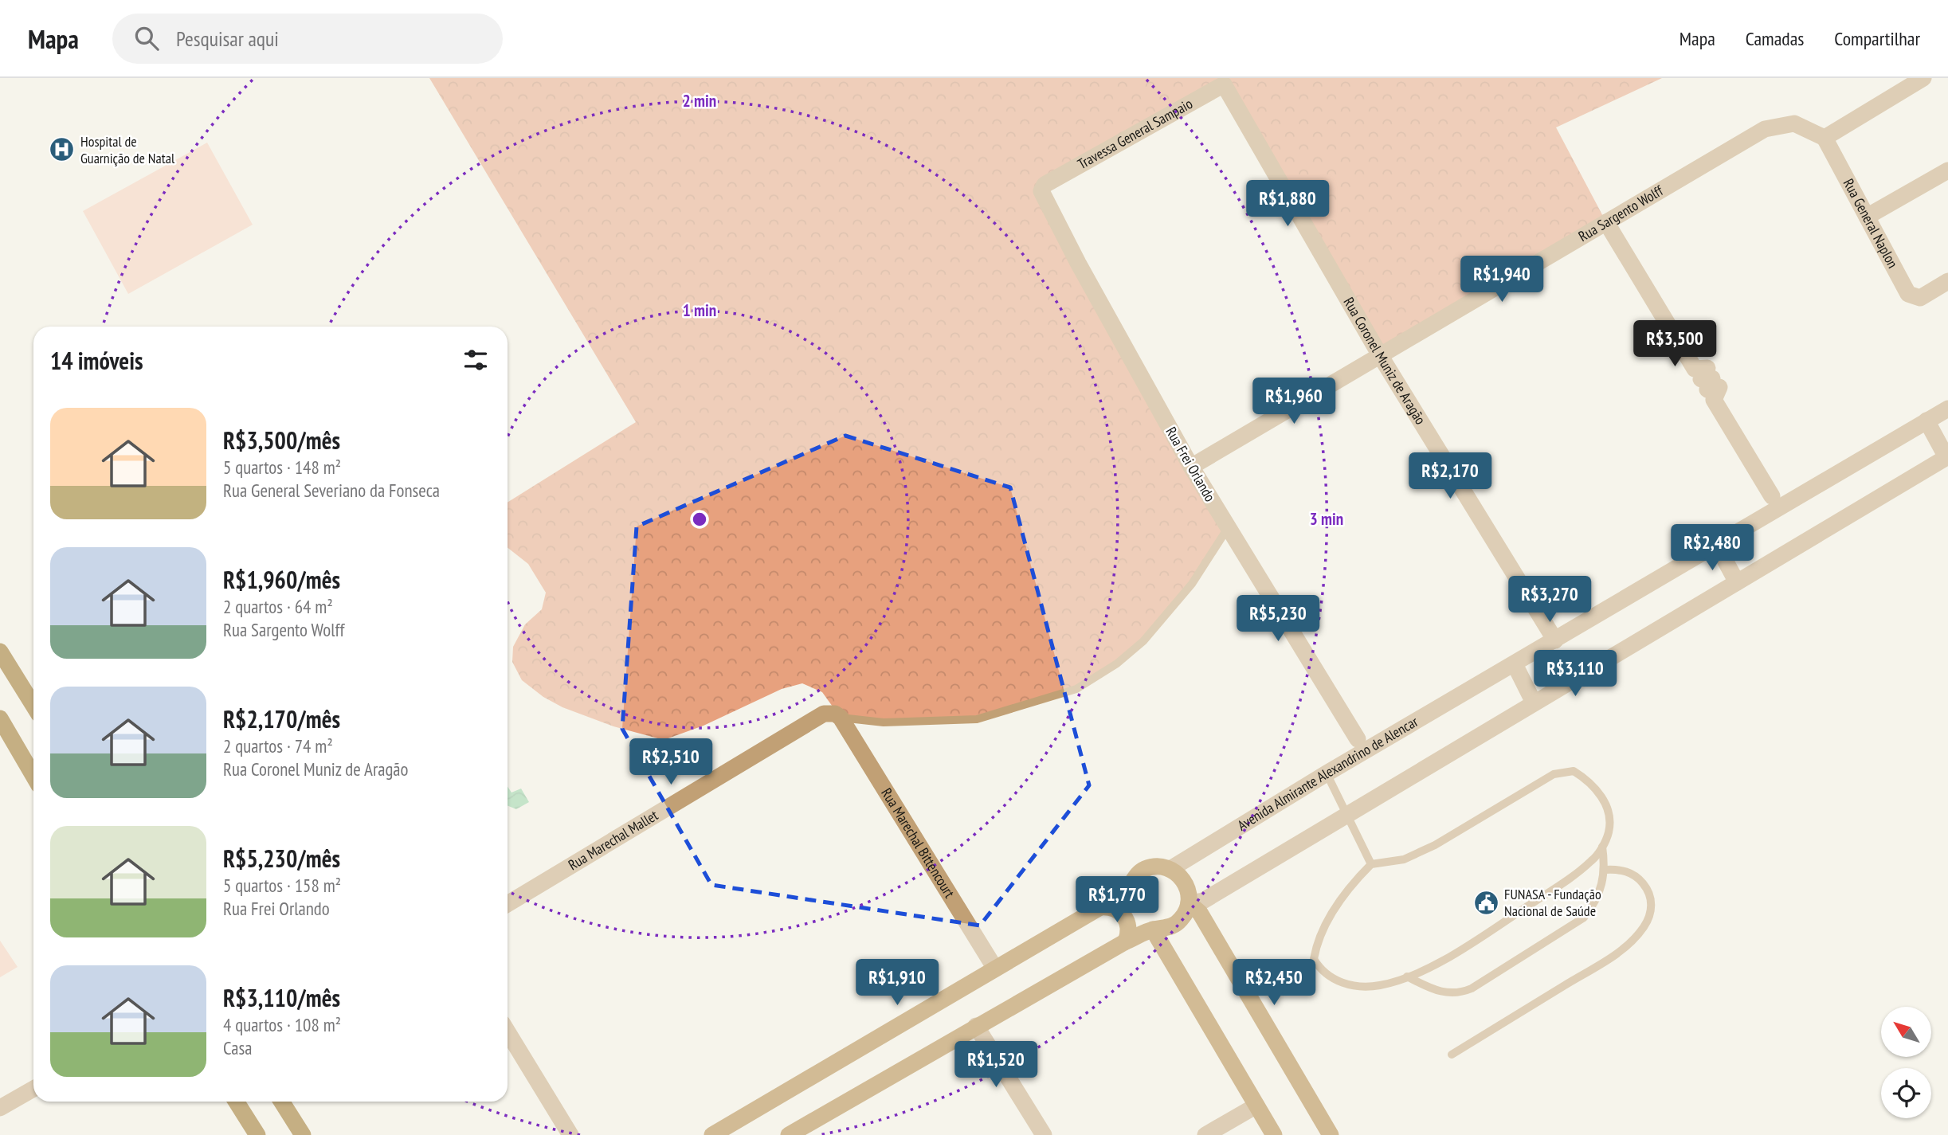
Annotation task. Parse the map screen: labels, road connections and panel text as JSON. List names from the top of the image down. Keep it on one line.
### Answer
{"streets":{"street":["Travessa General Sampaio","Rua Sargento Wolff","Rua General Naplon","Rua Coronel Muniz de Aragão","Rua Frei Orlando","Avenida Almirante Alexandrino de Alencar","Rua Marechal Mallet","Rua Marechal Bittencourt"]},"crossings":[["Travessa General Sampaio","Rua Coronel Muniz de Aragão"],["Travessa General Sampaio","Rua Frei Orlando"],["Rua Sargento Wolff","Rua General Naplon"],["Rua Sargento Wolff","Rua Coronel Muniz de Aragão"],["Rua Sargento Wolff","Rua Frei Orlando"],["Rua Coronel Muniz de Aragão","Avenida Almirante Alexandrino de Alencar"],["Rua Marechal Mallet","Rua Marechal Bittencourt"]],"places":{"hospital":["Hospital de Guarnição de Natal"],"public building":["FUNASA - Fundação Nacional de Saúde"]},"north":"top left","page":{"header":"Mapa","search":"Pesquisar aqui","nav":["Mapa","Camadas","Compartilhar"],"price":["R$1,880","R$1,940","R$3,500","R$1,960","R$2,170","R$2,480","R$3,270","R$5,230","R$3,110","R$2,510","R$1,770","R$1,910","R$2,450","R$1,520"],"heading":"14 imóveis","list":[{"name":"R$3,500/mês","note":"5 quartos · 148 m² · Rua General Severiano da Fonseca"},{"name":"R$1,960/mês","note":"2 quartos · 64 m² · Rua Sargento Wolff"},{"name":"R$2,170/mês","note":"2 quartos · 74 m² · Rua Coronel Muniz de Aragão"},{"name":"R$5,230/mês","note":"5 quartos · 158 m² · Rua Frei Orlando"},{"name":"R$3,110/mês","note":"4 quartos · 108 m² · Casa"}]},"rings":["2 min","1 min","3 min"]}
